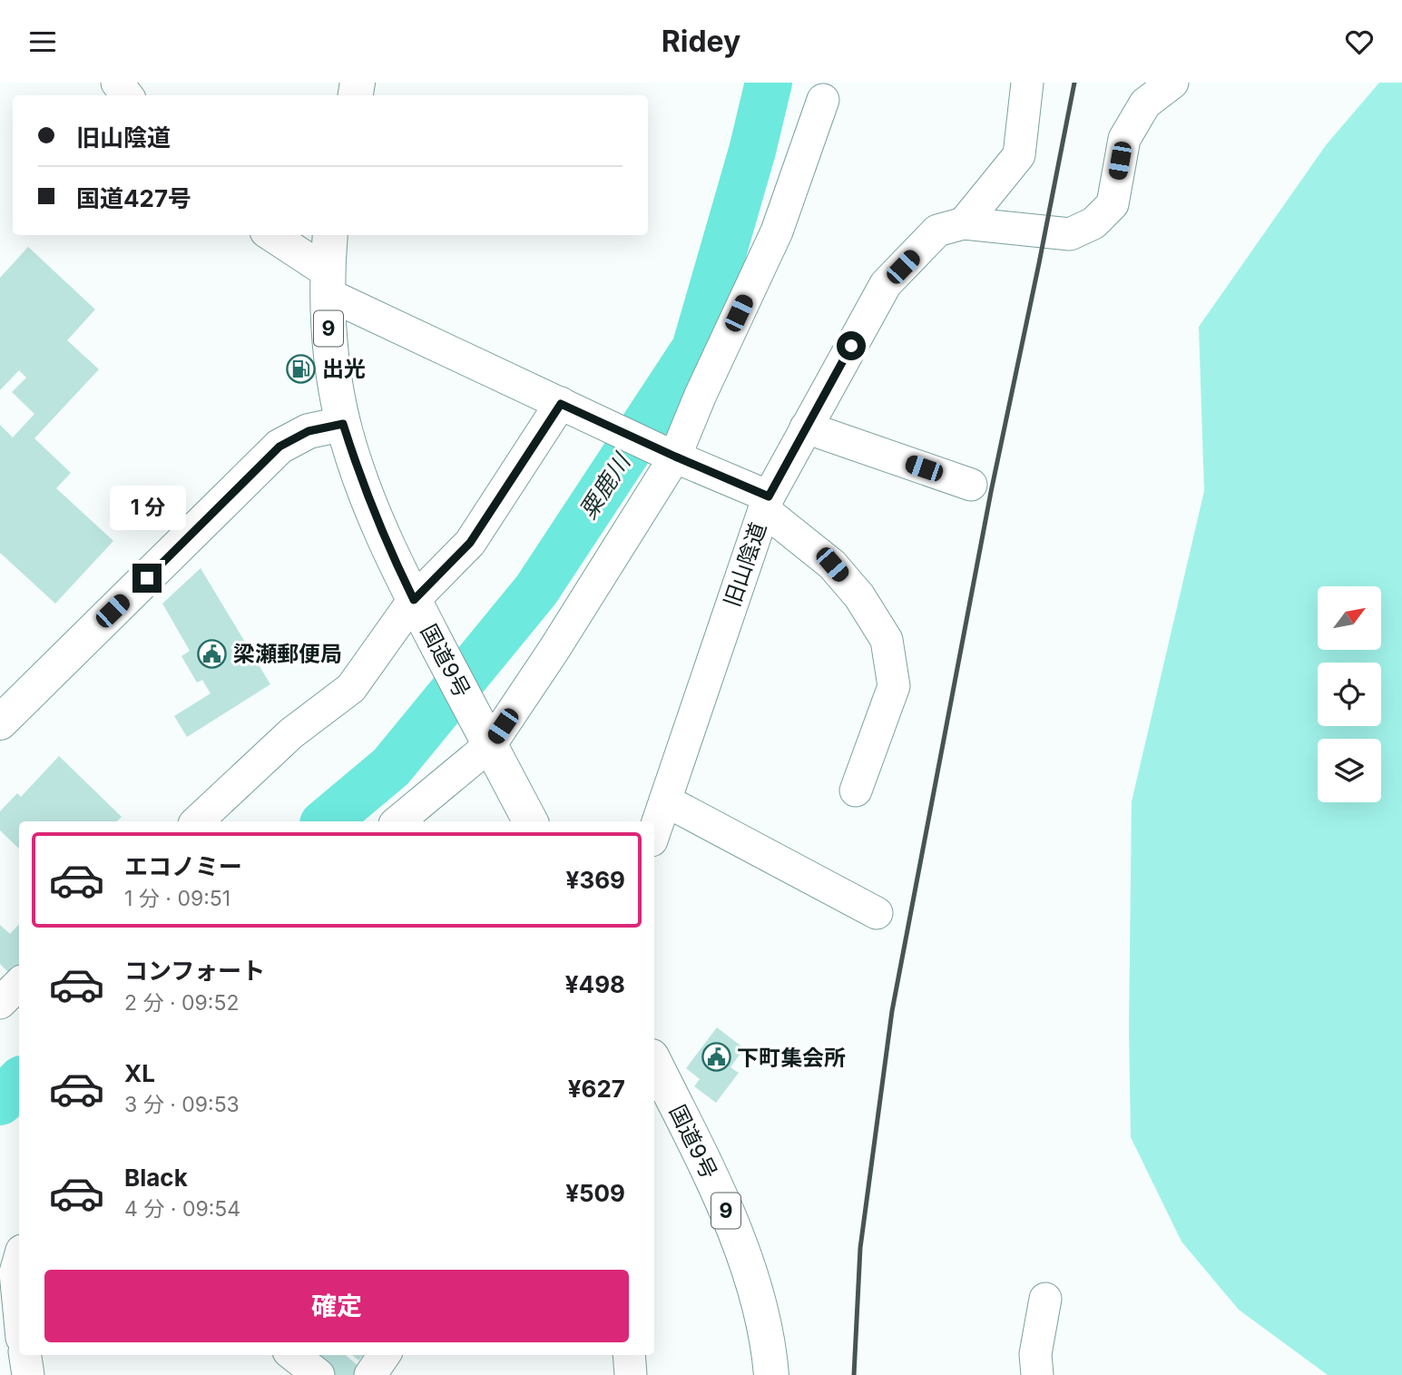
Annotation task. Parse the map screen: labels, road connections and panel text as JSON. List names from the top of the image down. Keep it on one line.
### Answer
{"streets":{"highway":["9","国道9号"],"street":["旧山陰道"]},"water":["粟鹿川"],"places":{"fuel station":["出光"],"public building":["梁瀬郵便局","下町集会所"]},"north":"top right","page":{"header":"Ridey","banner":["旧山陰道","国道427号"],"bubble":"1 分","list":[{"name":"エコノミー","note":"1 分 · 09:51","value":"¥369"},{"name":"コンフォート","note":"2 分 · 09:52","value":"¥498"},{"name":"XL","note":"3 分 · 09:53","value":"¥627"},{"name":"Black","note":"4 分 · 09:54","value":"¥509"}],"buttons":"確定"}}
